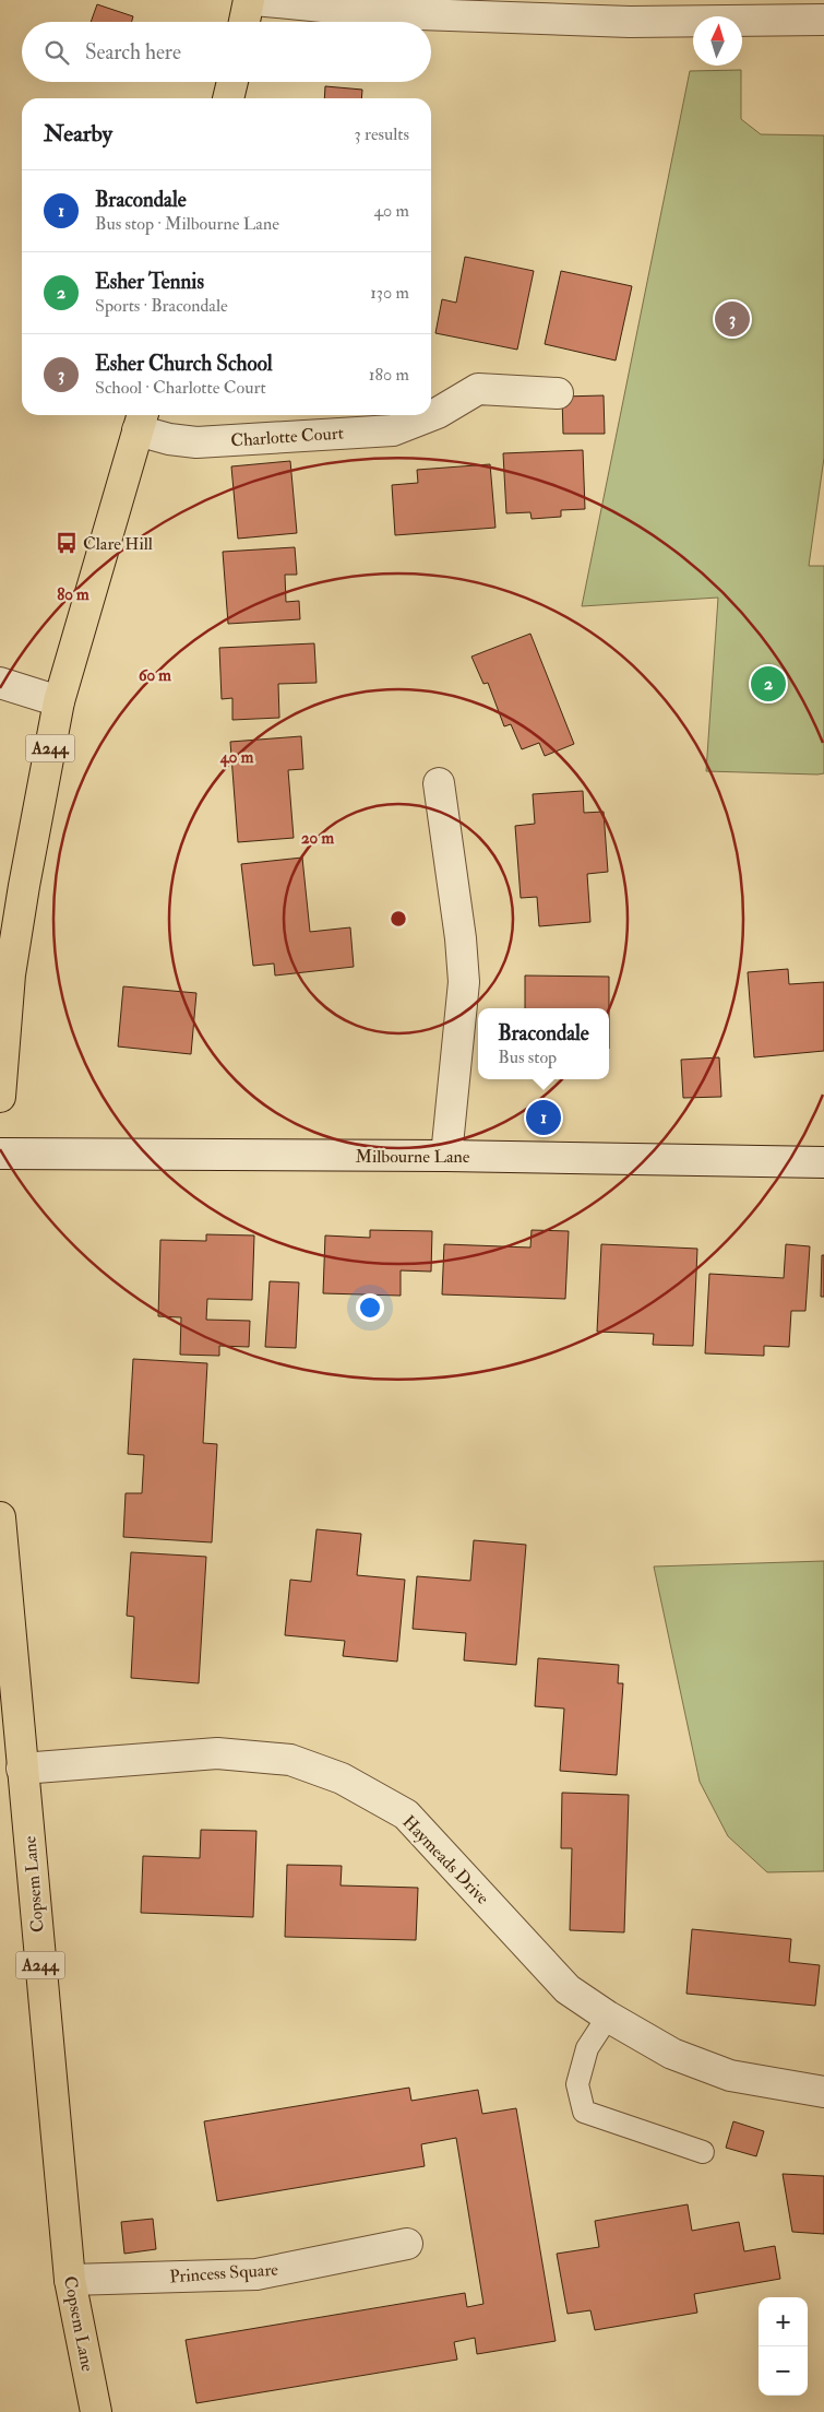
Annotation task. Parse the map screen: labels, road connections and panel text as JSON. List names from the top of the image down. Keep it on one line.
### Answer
{"streets":{"main road":["A244","Copsem Lane"],"street":["Charlotte Court","Milbourne Lane","Haymeads Drive","Princess Square"]},"crossings":[["Charlotte Court","A244"],["Haymeads Drive","Copsem Lane"],["Copsem Lane","Princess Square"]],"places":{"bus stop":["Clare Hill"]},"north":"top","page":{"search":"Search here","heading":["Nearby","3 results"],"list":[{"mark":"1","name":"Bracondale","note":"Bus stop · Milbourne Lane","value":"40 m"},{"mark":"2","name":"Esher Tennis","note":"Sports · Bracondale","value":"130 m"},{"mark":"3","name":"Esher Church School","note":"School · Charlotte Court","value":"180 m"}],"pins":["3","2","1"],"popup":["Bracondale","Bus stop"],"map_buttons":["+","−"]},"rings":["80 m","60 m","40 m","20 m"]}
